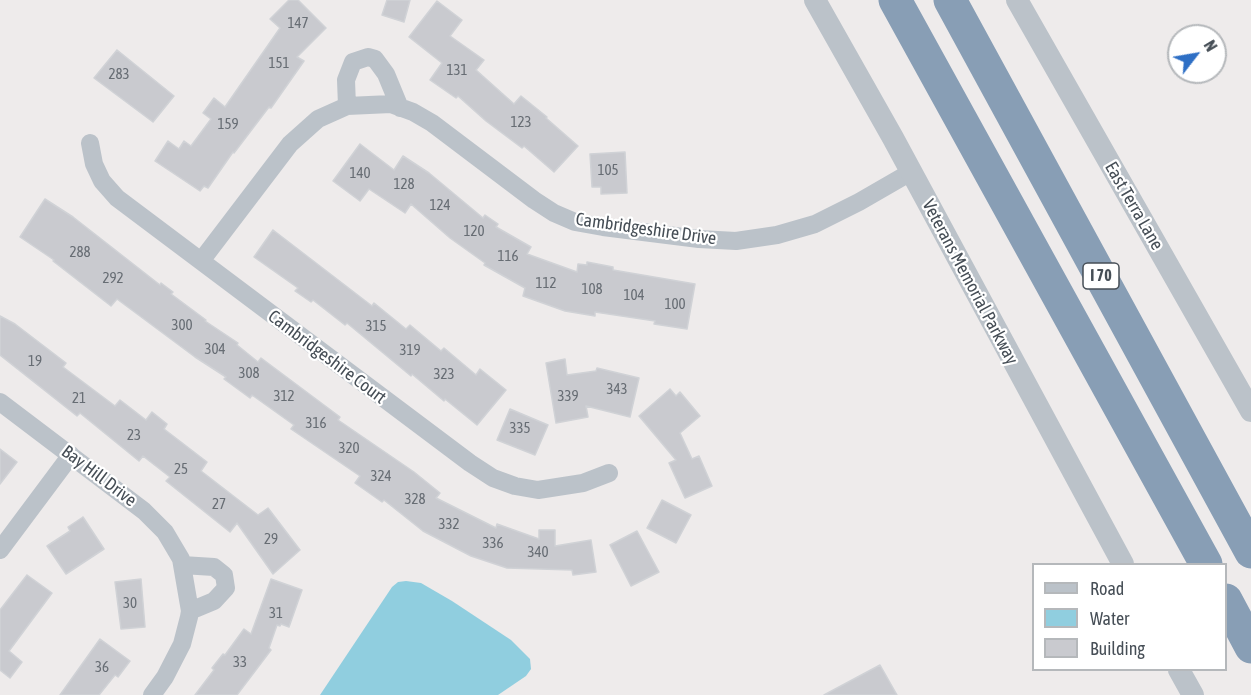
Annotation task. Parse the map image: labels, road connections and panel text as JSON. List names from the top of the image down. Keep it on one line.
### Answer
{"streets":{"highway":["I 70"],"street":["East Terra Lane","Cambridgeshire Drive","Veterans Memorial Parkway","Cambridgeshire Court","Bay Hill Drive"]},"crossings":[["Cambridgeshire Drive","Veterans Memorial Parkway"],["Cambridgeshire Drive","Cambridgeshire Court"]],"house_numbers":["147","151","131","283","123","159","105","140","128","124","120","288","116","292","112","108","104","100","300","315","304","319","19","308","323","343","312","339","21","316","335","23","320","25","324","328","27","332","29","336","340","30","31","33","36"],"legend":["Road","Water","Building"],"north":"top right"}
